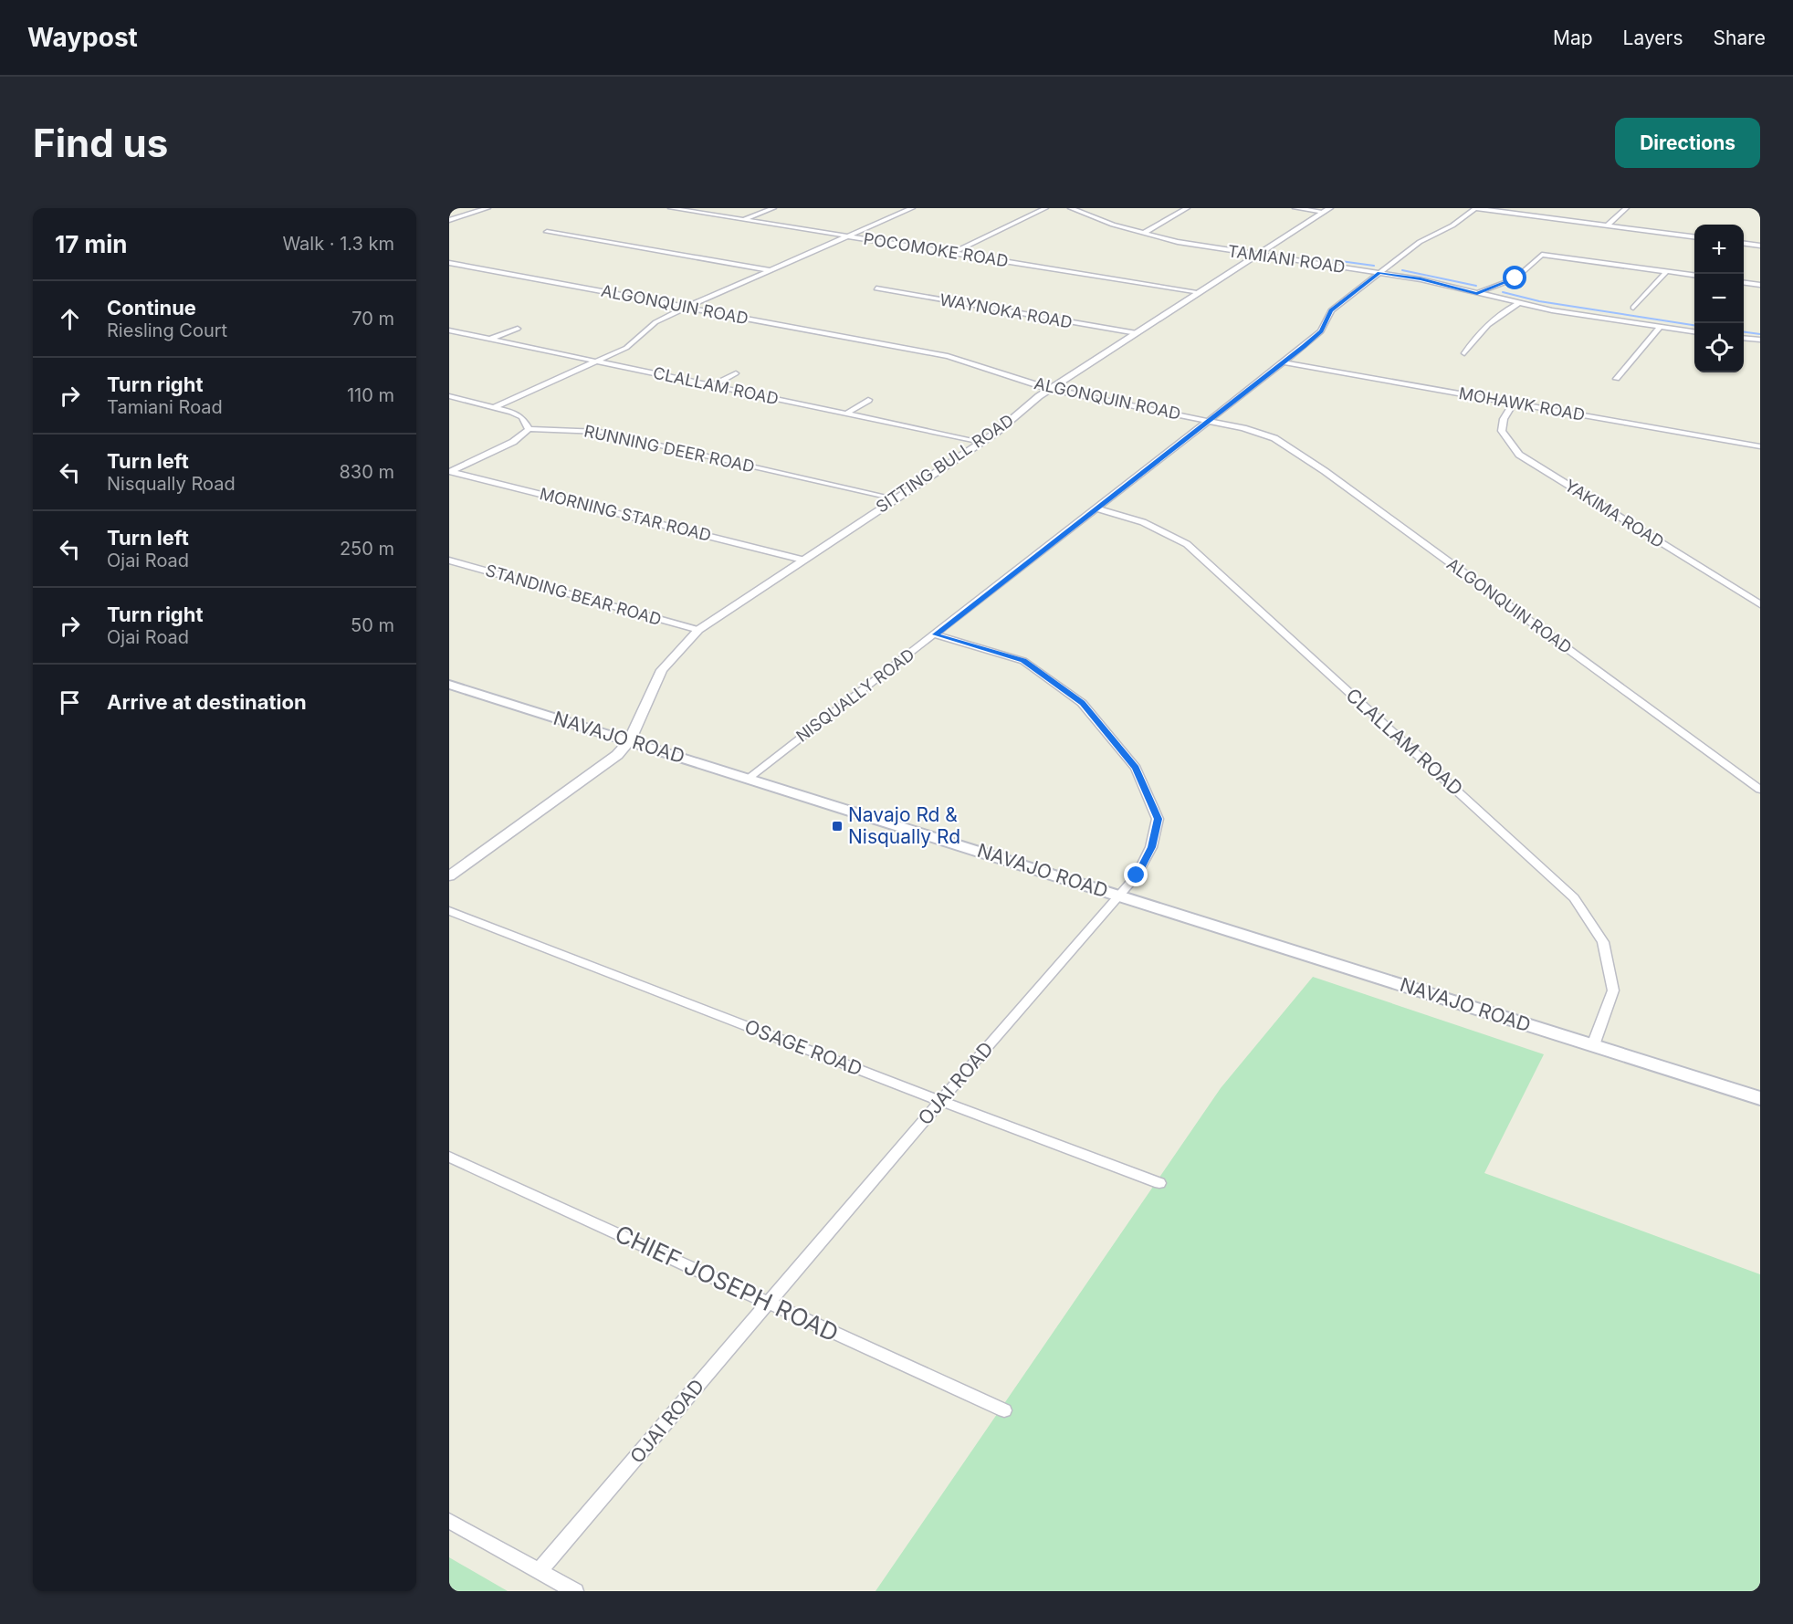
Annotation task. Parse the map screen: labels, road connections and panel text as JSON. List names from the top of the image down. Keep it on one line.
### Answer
{"streets":{"main road":["NAVAJO ROAD"],"street":["POCOMOKE ROAD","TAMIANI ROAD","ALGONQUIN ROAD","WAYNOKA ROAD","CLALLAM ROAD","MOHAWK ROAD","RUNNING DEER ROAD","SITTING BULL ROAD","YAKIMA ROAD","MORNING STAR ROAD","STANDING BEAR ROAD","NISQUALLY ROAD","OSAGE ROAD","OJAI ROAD","CHIEF JOSEPH ROAD"]},"crossings":[["POCOMOKE ROAD","SITTING BULL ROAD"],["TAMIANI ROAD","SITTING BULL ROAD"],["TAMIANI ROAD","NISQUALLY ROAD"],["ALGONQUIN ROAD","SITTING BULL ROAD"],["ALGONQUIN ROAD","NISQUALLY ROAD"],["WAYNOKA ROAD","SITTING BULL ROAD"],["CLALLAM ROAD","SITTING BULL ROAD"],["CLALLAM ROAD","NISQUALLY ROAD"],["CLALLAM ROAD","NAVAJO ROAD"],["MOHAWK ROAD","YAKIMA ROAD"],["MOHAWK ROAD","NISQUALLY ROAD"],["RUNNING DEER ROAD","SITTING BULL ROAD"],["SITTING BULL ROAD","MORNING STAR ROAD"],["SITTING BULL ROAD","STANDING BEAR ROAD"],["SITTING BULL ROAD","NAVAJO ROAD"],["NISQUALLY ROAD","NAVAJO ROAD"],["NISQUALLY ROAD","OJAI ROAD"],["NAVAJO ROAD","OJAI ROAD"],["OSAGE ROAD","OJAI ROAD"],["OJAI ROAD","CHIEF JOSEPH ROAD"]],"places":{"transit":["Navajo Rd & Nisqually Rd"]},"page":{"header":"Waypost","nav":["Map","Layers","Share"],"buttons":"Directions","title":"Find us","heading":["17 min","Walk · 1.3 km"],"map_buttons":["+","−"],"list":[["Continue","Riesling Court","70 m"],["Turn right","Tamiani Road","110 m"],["Turn left","Nisqually Road","830 m"],["Turn left","Ojai Road","250 m"],["Turn right","Ojai Road","50 m"],"Arrive at destination"]}}
